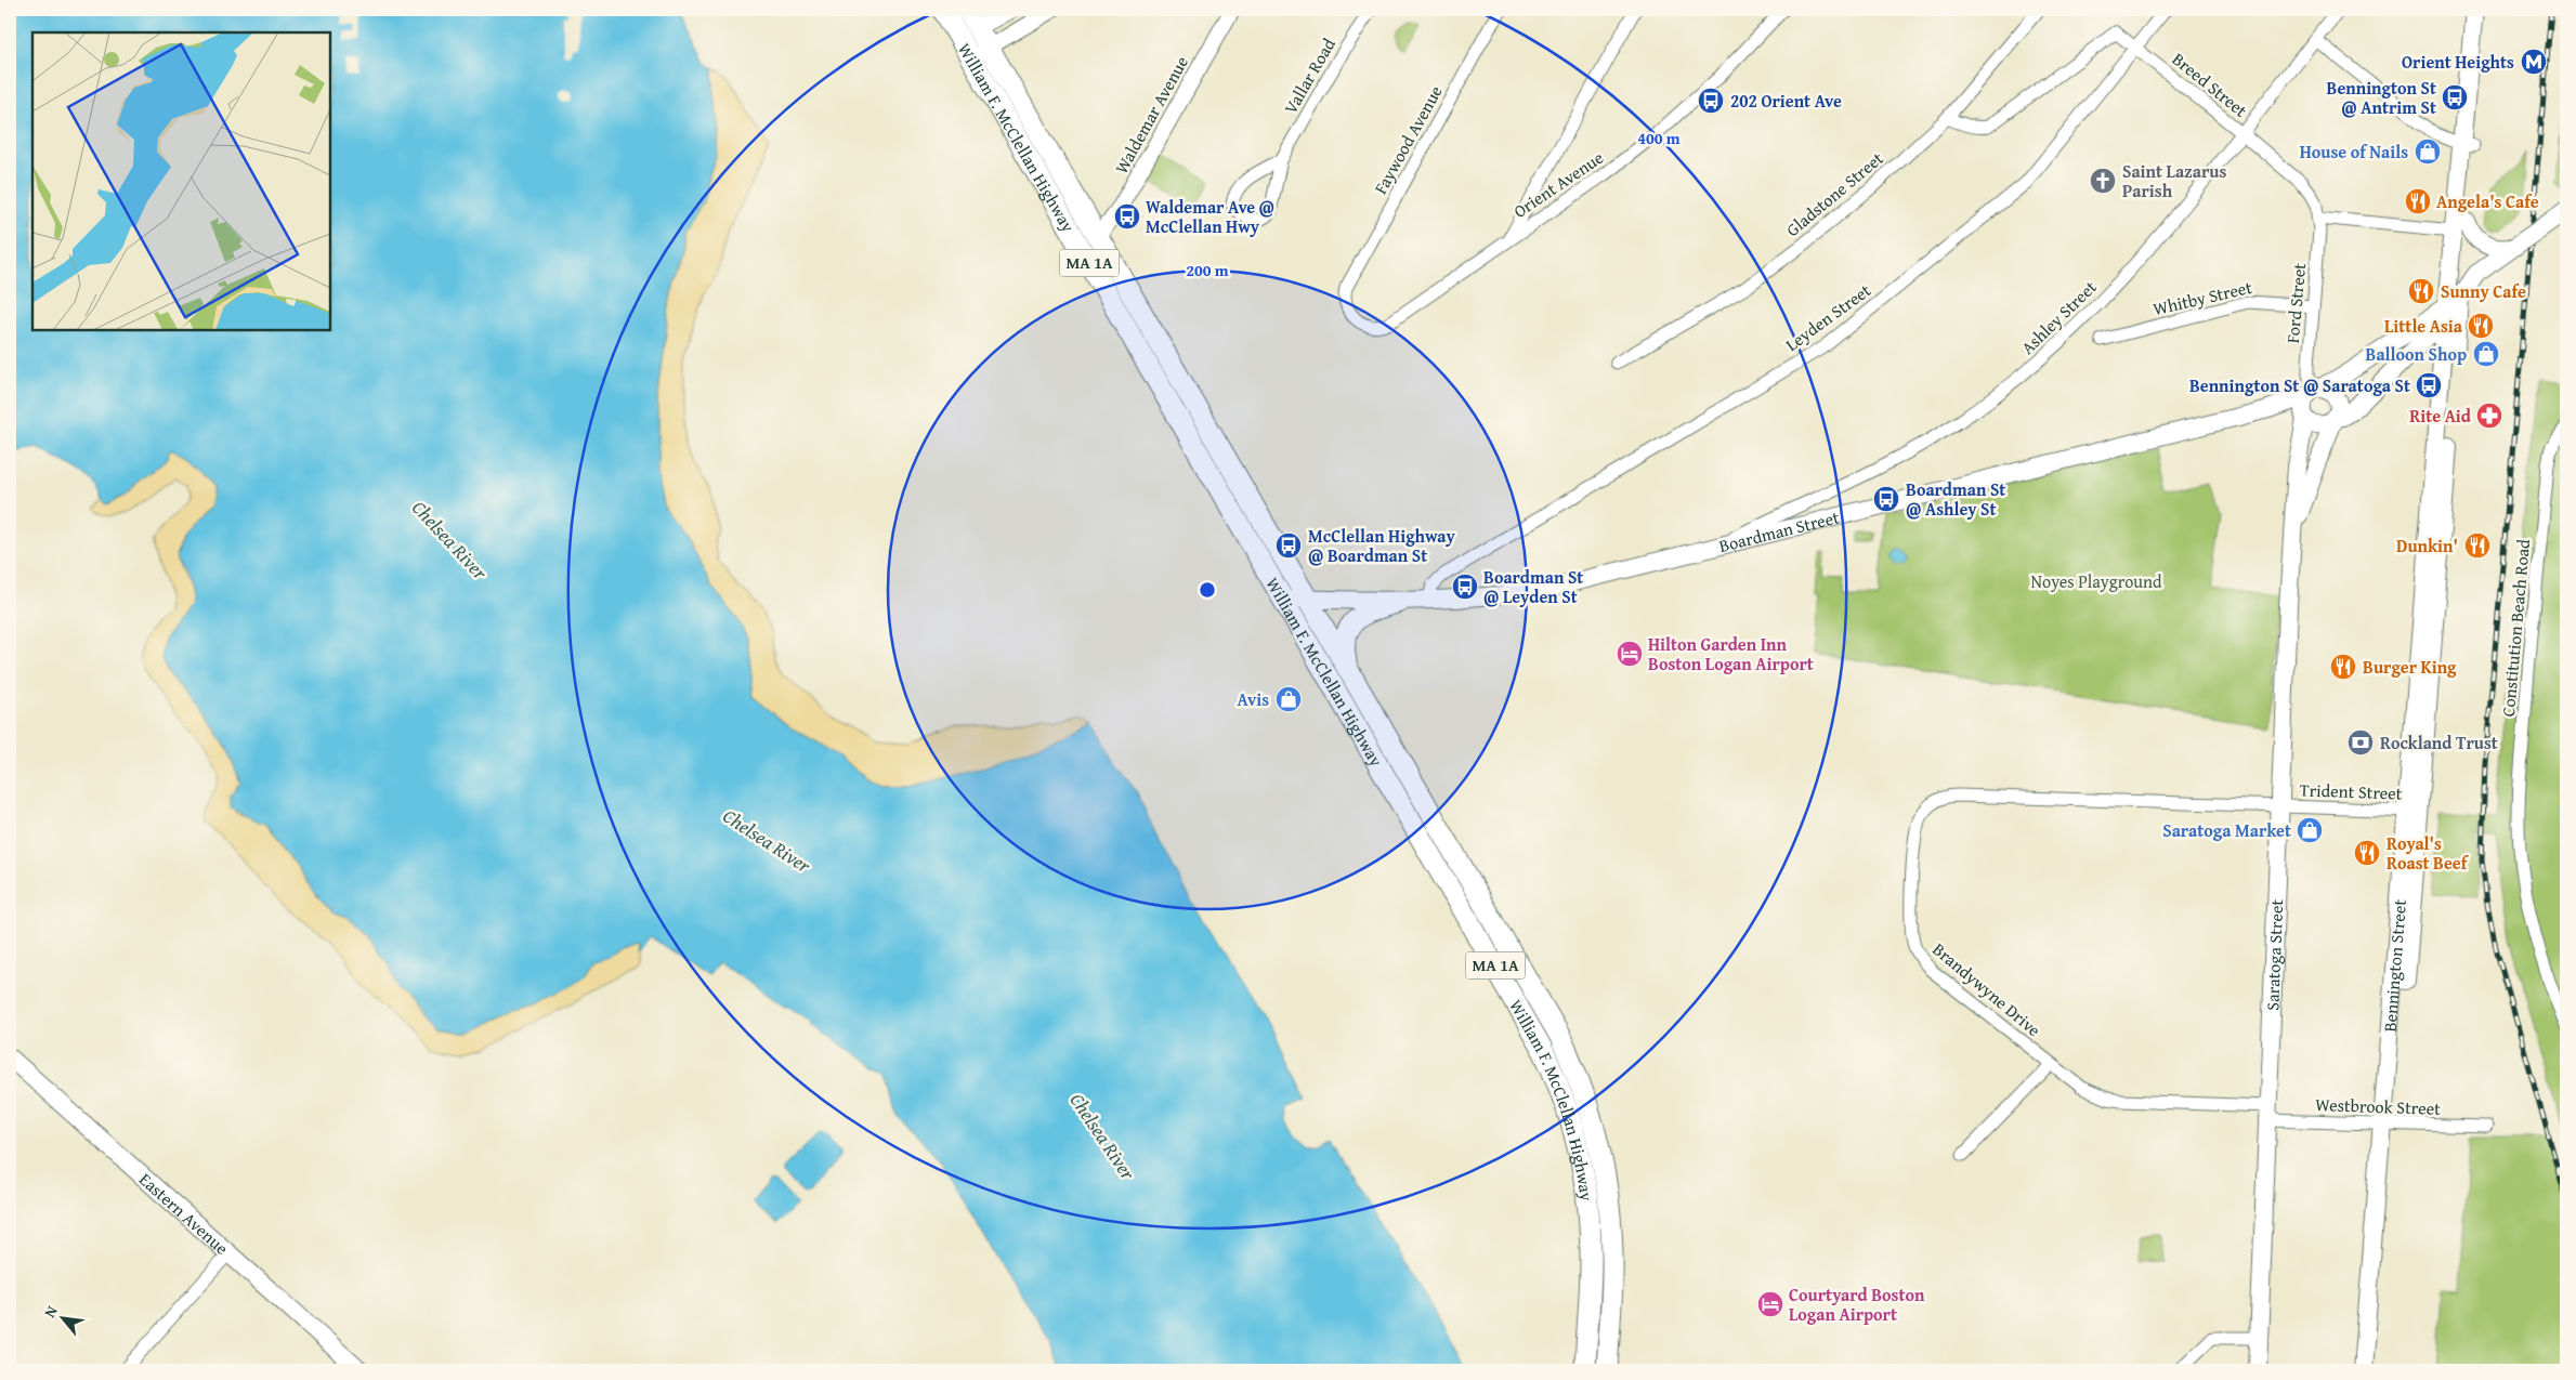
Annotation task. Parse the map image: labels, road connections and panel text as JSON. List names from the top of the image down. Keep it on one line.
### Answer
{"streets":{"highway":["William F. McClellan Highway","MA 1A"],"main road":["Boardman Street","Saratoga Street","Bennington Street","Eastern Avenue"],"street":["Vallar Road","Breed Street","Waldemar Avenue","Faywood Avenue","Orient Avenue","Gladstone Street","Whitby Street","Ford Street","Leyden Street","Ashley Street","Constitution Beach Road","Trident Street","Brandywyne Drive","Westbrook Street"]},"crossings":[["Breed Street","Gladstone Street"],["Breed Street","Ford Street"],["Breed Street","Leyden Street"],["Breed Street","Ashley Street"],["Waldemar Avenue","William F. McClellan Highway"],["William F. McClellan Highway","Boardman Street"],["Faywood Avenue","Orient Avenue"],["Whitby Street","Ford Street"],["Ford Street","Boardman Street"],["Ford Street","Saratoga Street"],["Leyden Street","Boardman Street"],["Ashley Street","Boardman Street"],["Boardman Street","Saratoga Street"],["Trident Street","Saratoga Street"],["Trident Street","Bennington Street"],["Trident Street","Brandywyne Drive"],["Saratoga Street","Brandywyne Drive"],["Saratoga Street","Westbrook Street"],["Bennington Street","Westbrook Street"],["Brandywyne Drive","Westbrook Street"]],"water":["Chelsea River"],"parks":["Noyes Playground"],"places":{"metro station":["Orient Heights"],"bus stop":["Bennington St @ Antrim St","202 Orient Ave","Waldemar Ave @ McClellan Hwy","Bennington St @ Saratoga St","Boardman St @ Ashley St","McClellan Highway @ Boardman St","Boardman St @ Leyden St"],"shop":["House of Nails","Balloon Shop","Avis","Saratoga Market"],"church":["Saint Lazarus Parish"],"restaurant":["Angela's Cafe","Sunny Cafe","Little Asia","Dunkin'","Burger King","Royal's Roast Beef"],"pharmacy":["Rite Aid"],"hotel":["Hilton Garden Inn Boston Logan Airport","Courtyard Boston Logan Airport"],"bank":["Rockland Trust"]},"north":"top left","rings":["400 m","200 m"]}
